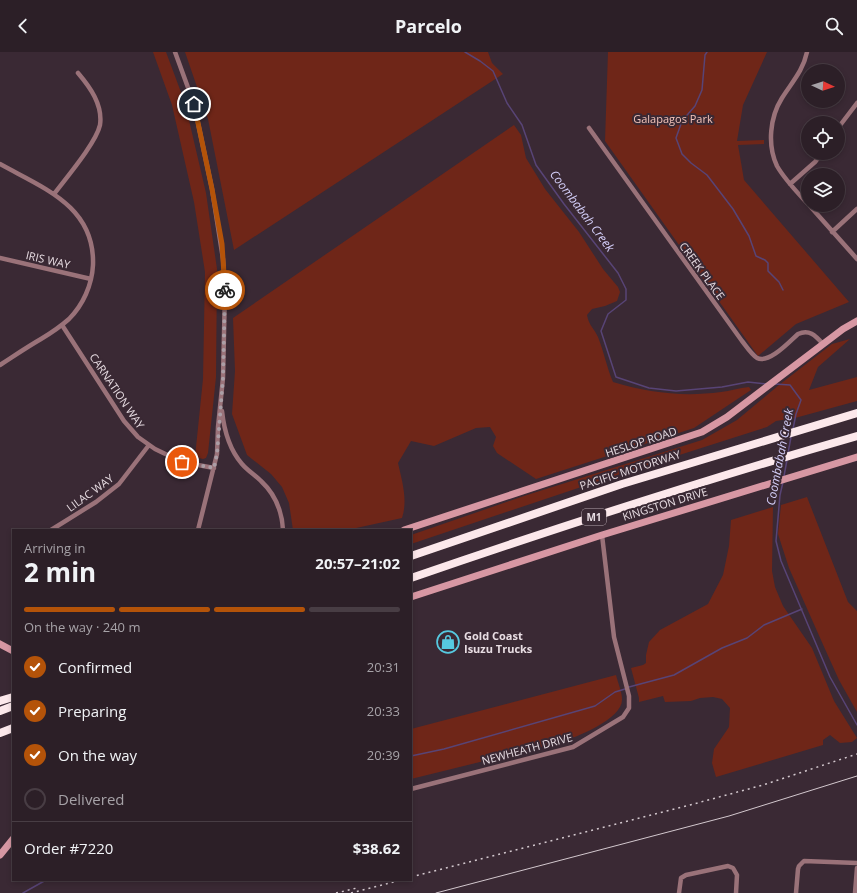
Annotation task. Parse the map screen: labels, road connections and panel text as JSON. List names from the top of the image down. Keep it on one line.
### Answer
{"streets":{"highway":["PACIFIC MOTORWAY","M1"],"street":["IRIS WAY","CREEK PLACE","CARNATION WAY","HESLOP ROAD","LILAC WAY","KINGSTON DRIVE","NEWHEATH DRIVE"]},"crossings":[["CREEK PLACE","HESLOP ROAD"],["CARNATION WAY","LILAC WAY"],["KINGSTON DRIVE","NEWHEATH DRIVE"]],"water":["Coombabah Creek"],"parks":["Galapagos Park"],"places":{"shop":["Gold Coast Isuzu Trucks"]},"north":"right","page":{"header":"Parcelo","heading":["2 min","Arriving in","20:57–21:02"],"panel":["Order #7220","$38.62"],"bar":"On the way · 240 m","list":[["Confirmed","20:31"],["Preparing","20:33"],["On the way","20:39"],"Delivered"]}}
